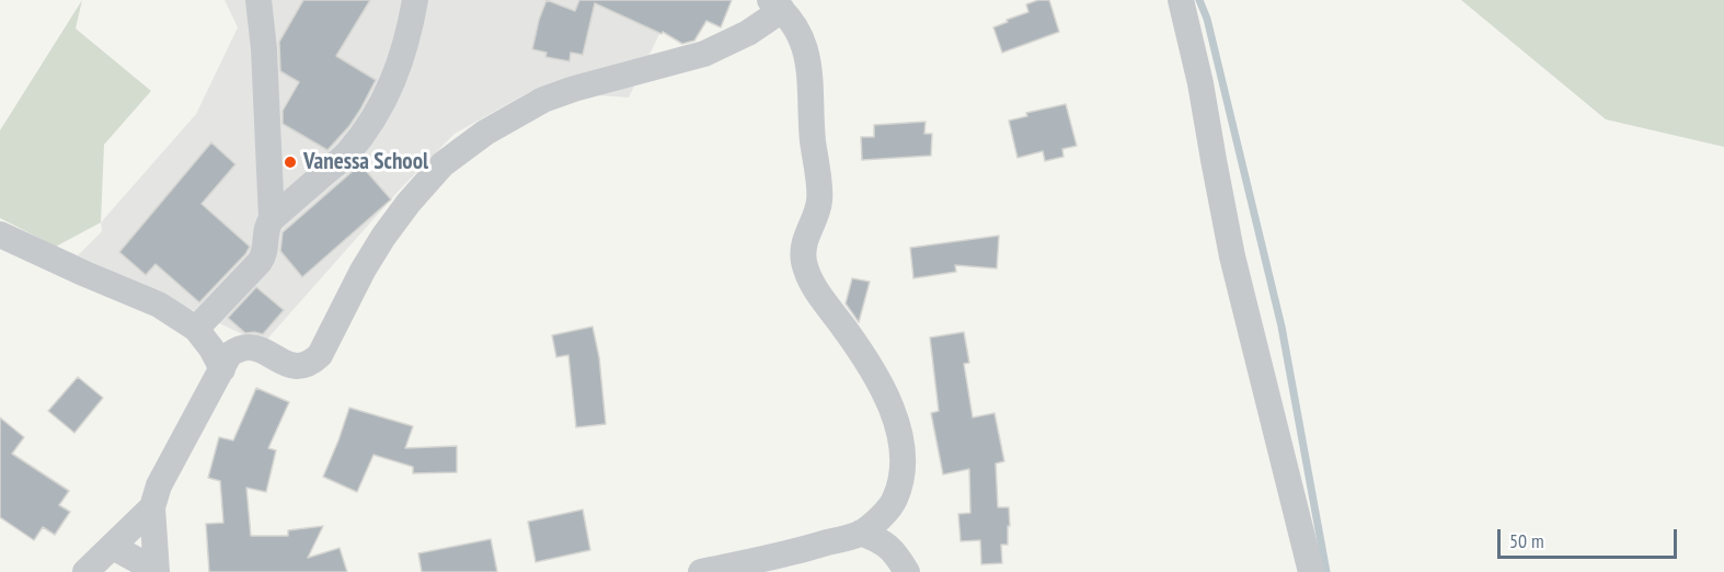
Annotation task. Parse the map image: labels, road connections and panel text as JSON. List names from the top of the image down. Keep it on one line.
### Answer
{"places":["Vanessa School"],"scale_bar":"50 m"}
